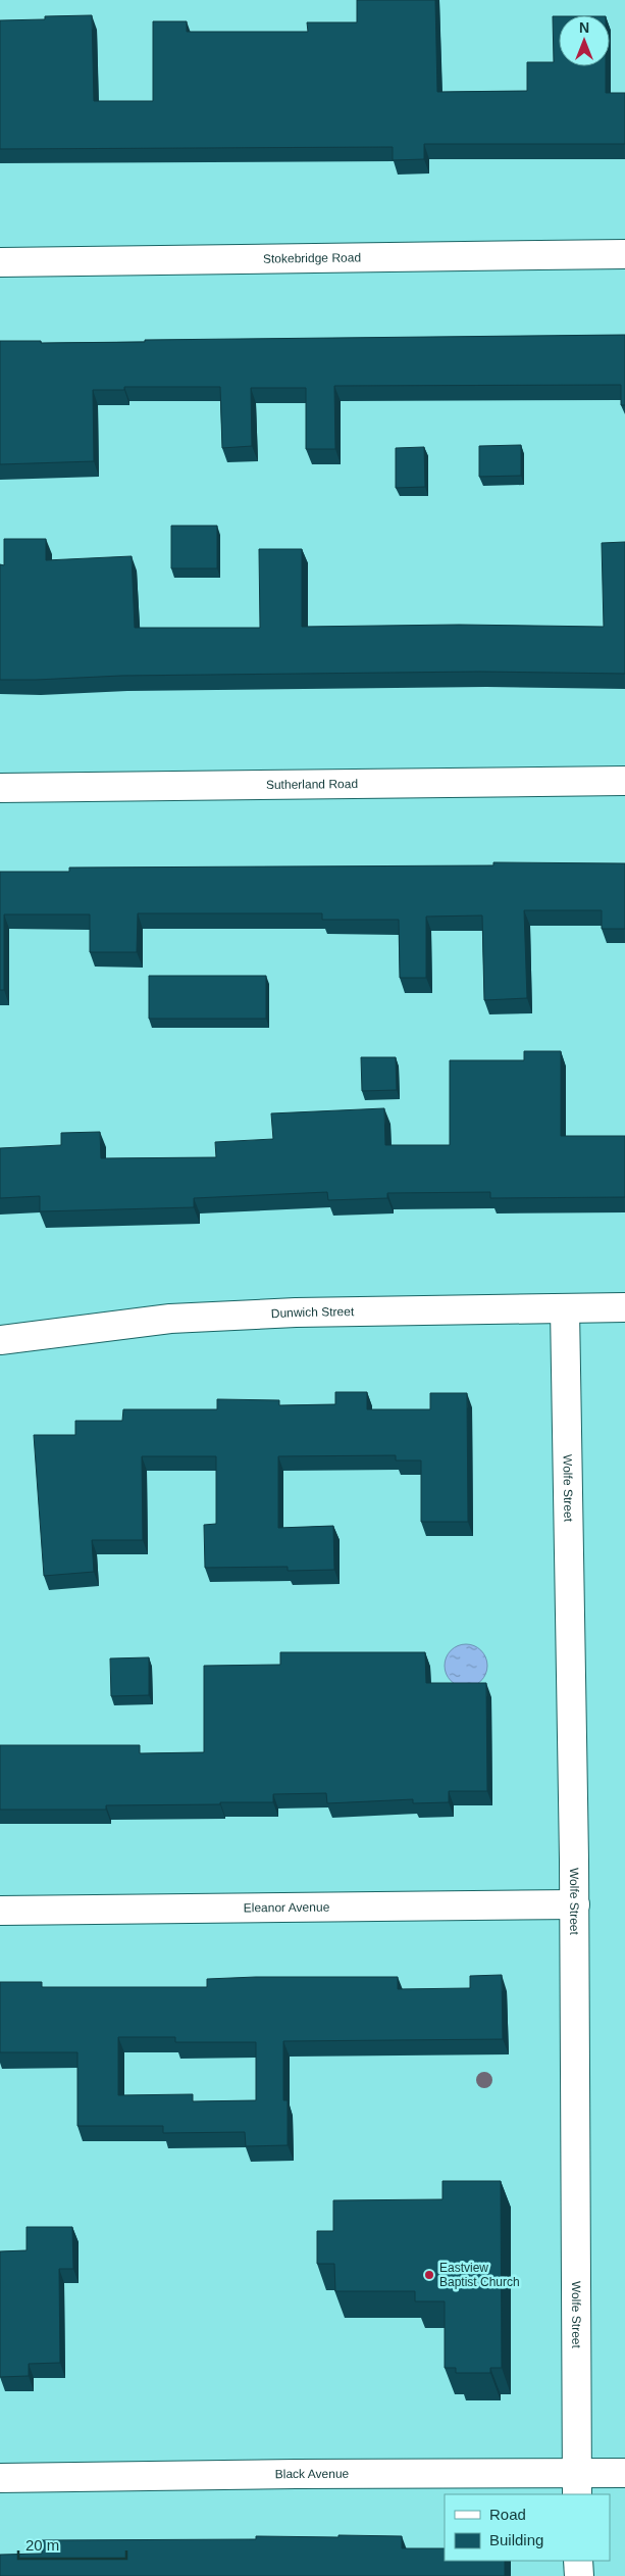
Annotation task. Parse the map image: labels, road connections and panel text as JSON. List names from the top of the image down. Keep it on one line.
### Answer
{"streets":{"street":["Stokebridge Road","Sutherland Road","Dunwich Street","Wolfe Street","Eleanor Avenue","Black Avenue"]},"crossings":[["Dunwich Street","Wolfe Street"],["Wolfe Street","Eleanor Avenue"],["Wolfe Street","Black Avenue"]],"places":["Eastview Baptist Church"],"legend":["Road","Building"],"scale_bar":"20 m","north":"top"}
